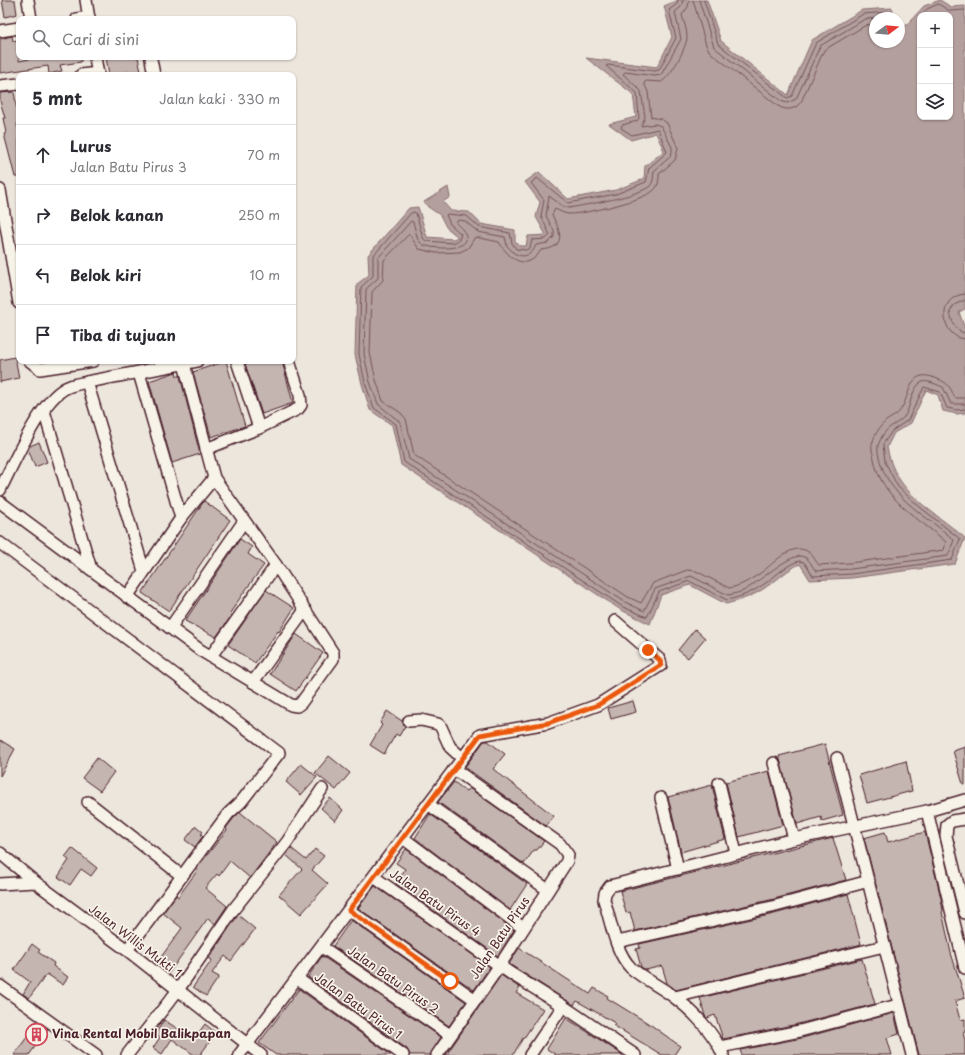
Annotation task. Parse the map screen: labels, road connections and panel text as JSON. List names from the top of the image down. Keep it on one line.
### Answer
{"streets":{"street":["Jalan Batu Pirus 4","Jalan Batu Pirus","Jalan Willis Mukti 1","Jalan Batu Pirus 2","Jalan Batu Pirus 1"]},"crossings":[["Jalan Batu Pirus 4","Jalan Batu Pirus"],["Jalan Batu Pirus","Jalan Batu Pirus 2"]],"places":{"building":["Vina Rental Mobil Balikpapan"]},"north":"right","page":{"map_buttons":["+","−"],"search":"Cari di sini","heading":["5 mnt","Jalan kaki · 330 m"],"list":[["Lurus","Jalan Batu Pirus 3","70 m"],["Belok kanan","250 m"],["Belok kiri","10 m"],"Tiba di tujuan"]}}
